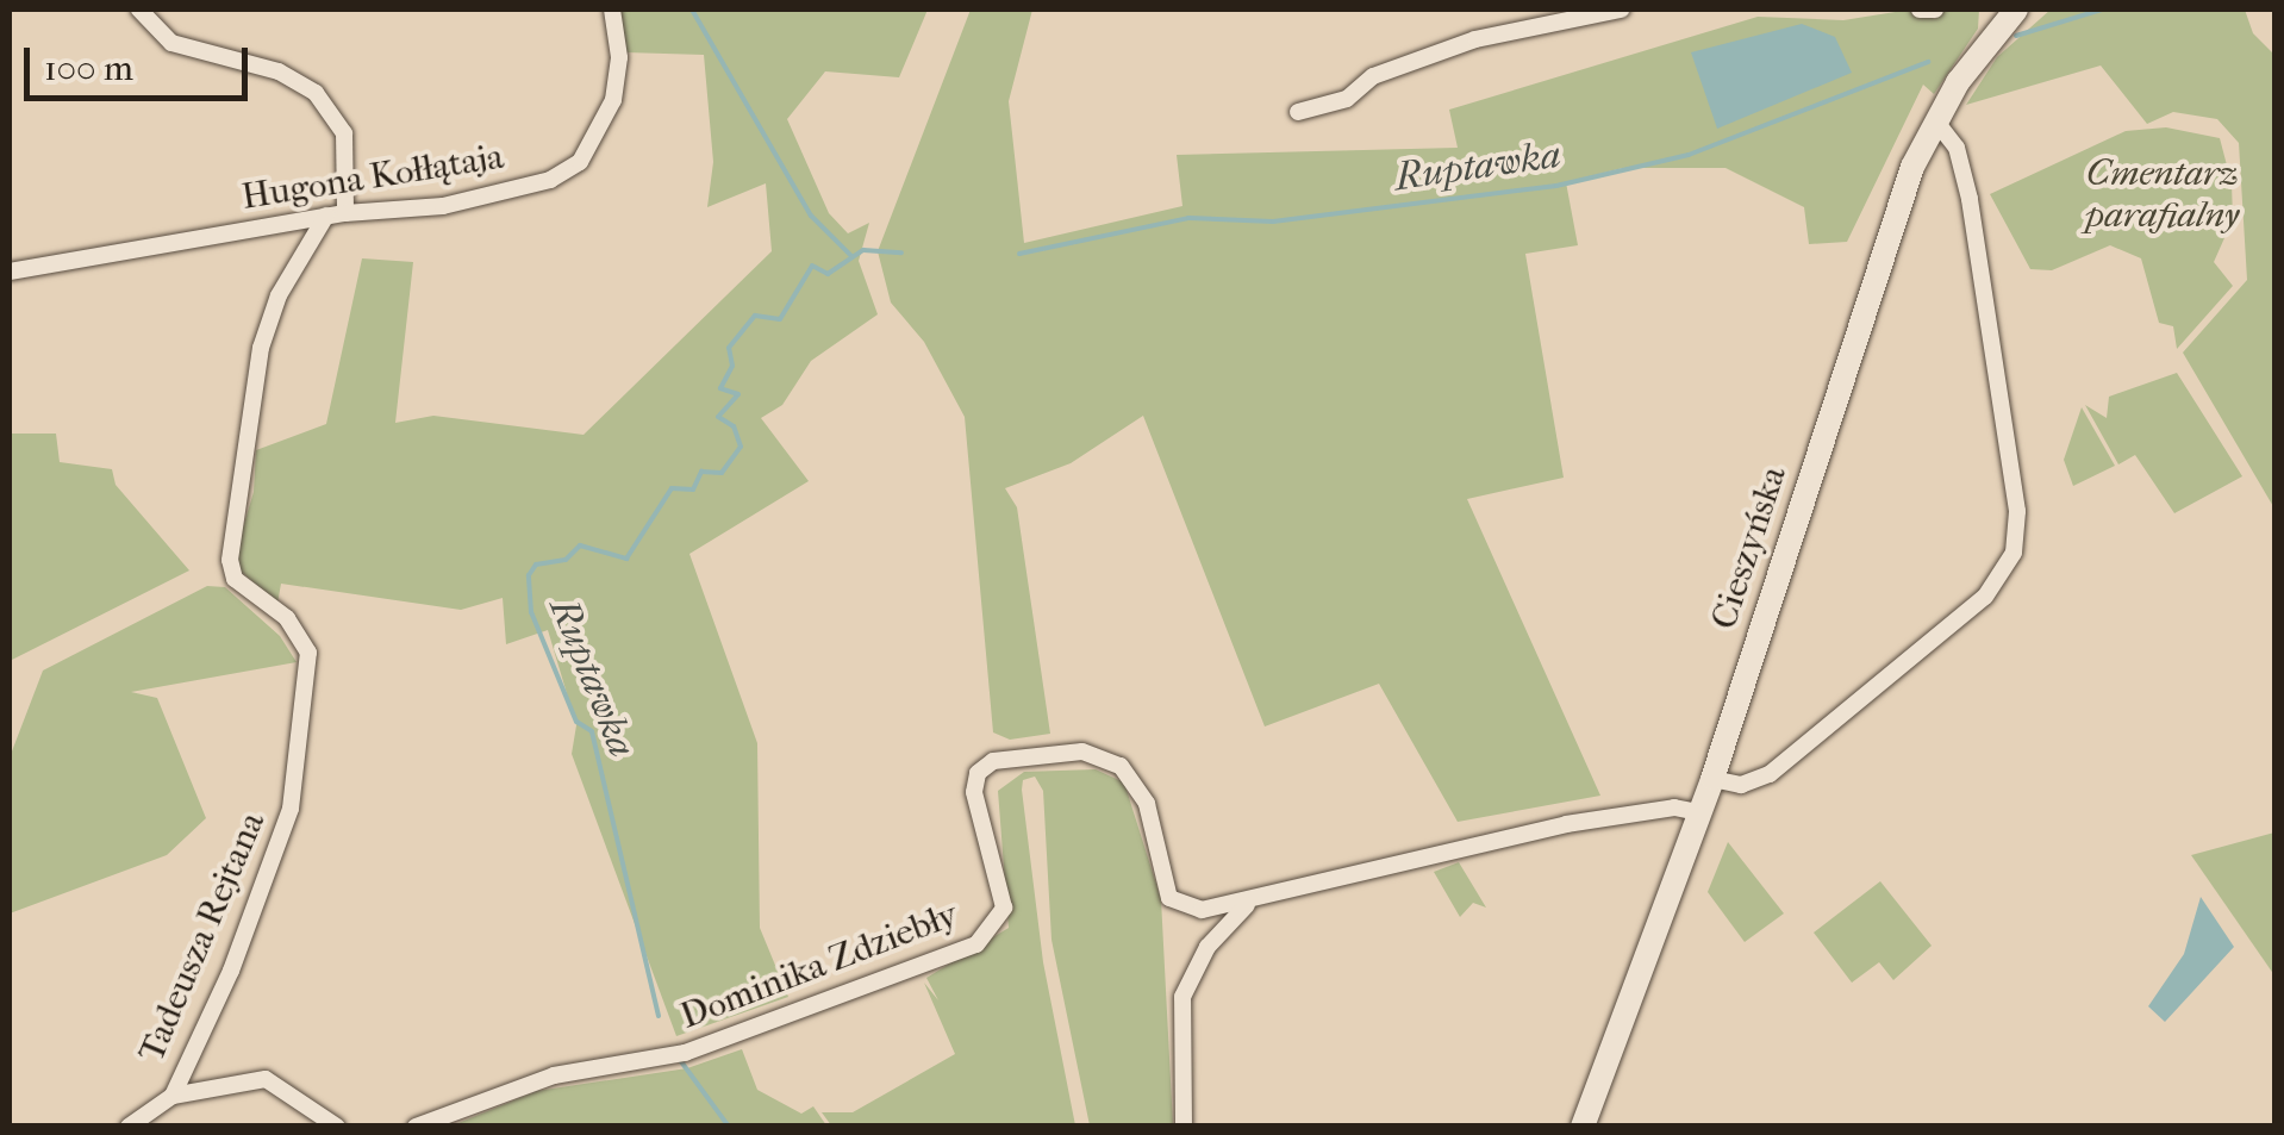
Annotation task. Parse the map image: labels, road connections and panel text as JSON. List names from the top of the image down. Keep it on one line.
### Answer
{"streets":{"main road":["Cieszyńska"],"street":["Hugona Kołłątaja","Tadeusza Rejtana","Dominika Zdziebły"]},"crossings":[["Hugona Kołłątaja","Tadeusza Rejtana"],["Cieszyńska","Dominika Zdziebły"]],"water":["Ruptawka"],"parks":["Cmentarz parafialny"],"scale_bar":"100 m"}
